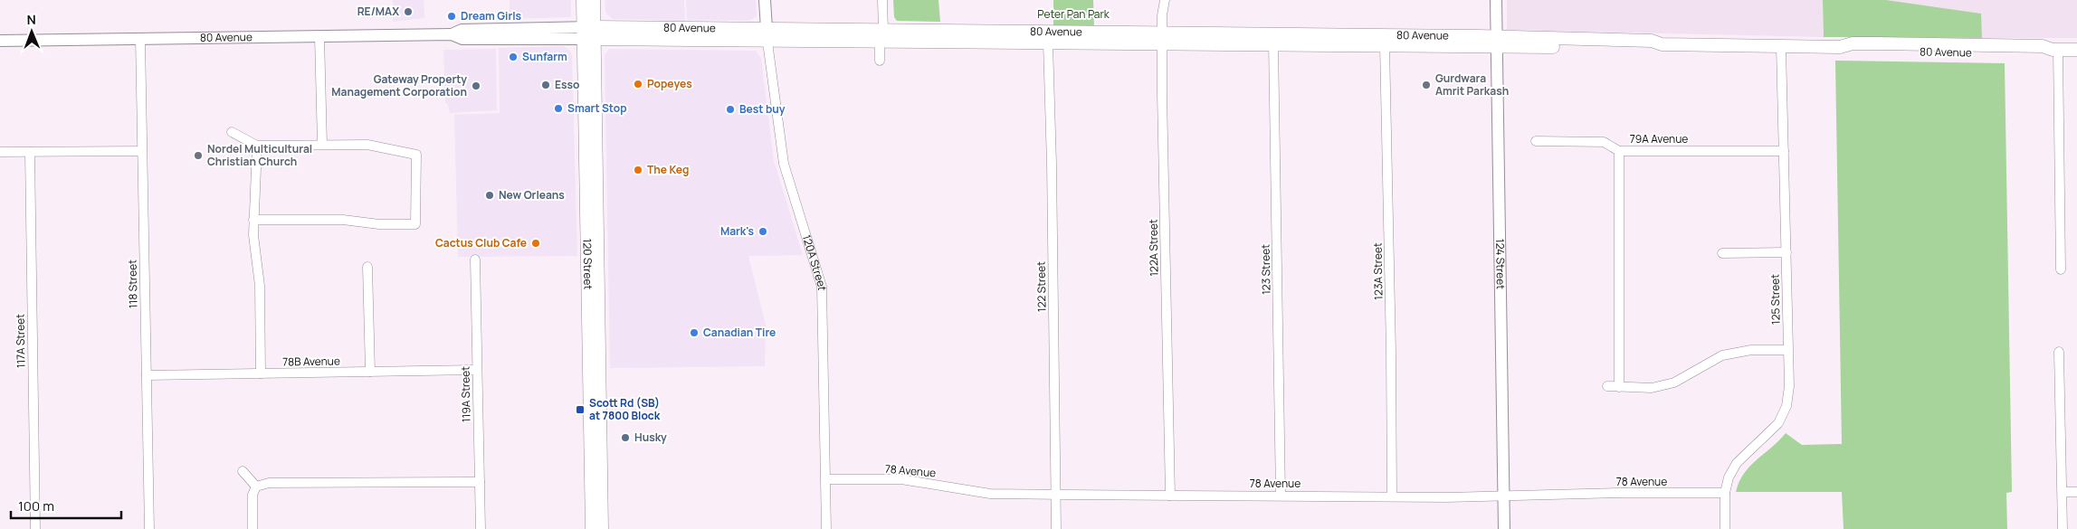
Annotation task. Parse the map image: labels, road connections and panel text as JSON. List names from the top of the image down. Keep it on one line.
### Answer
{"streets":{"main road":["80 Avenue","120 Street"],"street":["79A Avenue","122A Street","120A Street","124 Street","123 Street","123A Street","118 Street","122 Street","125 Street","117A Street","78B Avenue","119A Street","78 Avenue"]},"crossings":[["80 Avenue","122A Street"],["80 Avenue","120A Street"],["80 Avenue","120 Street"],["80 Avenue","124 Street"],["80 Avenue","123 Street"],["80 Avenue","123A Street"],["80 Avenue","118 Street"],["80 Avenue","122 Street"],["80 Avenue","125 Street"],["79A Avenue","125 Street"],["122A Street","78 Avenue"],["120A Street","78 Avenue"],["124 Street","78 Avenue"],["123 Street","78 Avenue"],["123A Street","78 Avenue"],["118 Street","78B Avenue"],["122 Street","78 Avenue"],["125 Street","78 Avenue"],["78B Avenue","119A Street"]],"parks":["Peter Pan Park"],"places":{"other":["RE/MAX","Dream Girls","Sunfarm","Popeyes","Esso","Gurdwara Amrit Parkash","Gateway Property Management Corporation","Smart Stop","Best buy","Nordel Multicultural Christian Church","The Keg","New Orleans","Mark's","Cactus Club Cafe","Canadian Tire","Husky"],"transit":["Scott Rd (SB) at 7800 Block"]},"scale_bar":"100 m","north":"top"}
